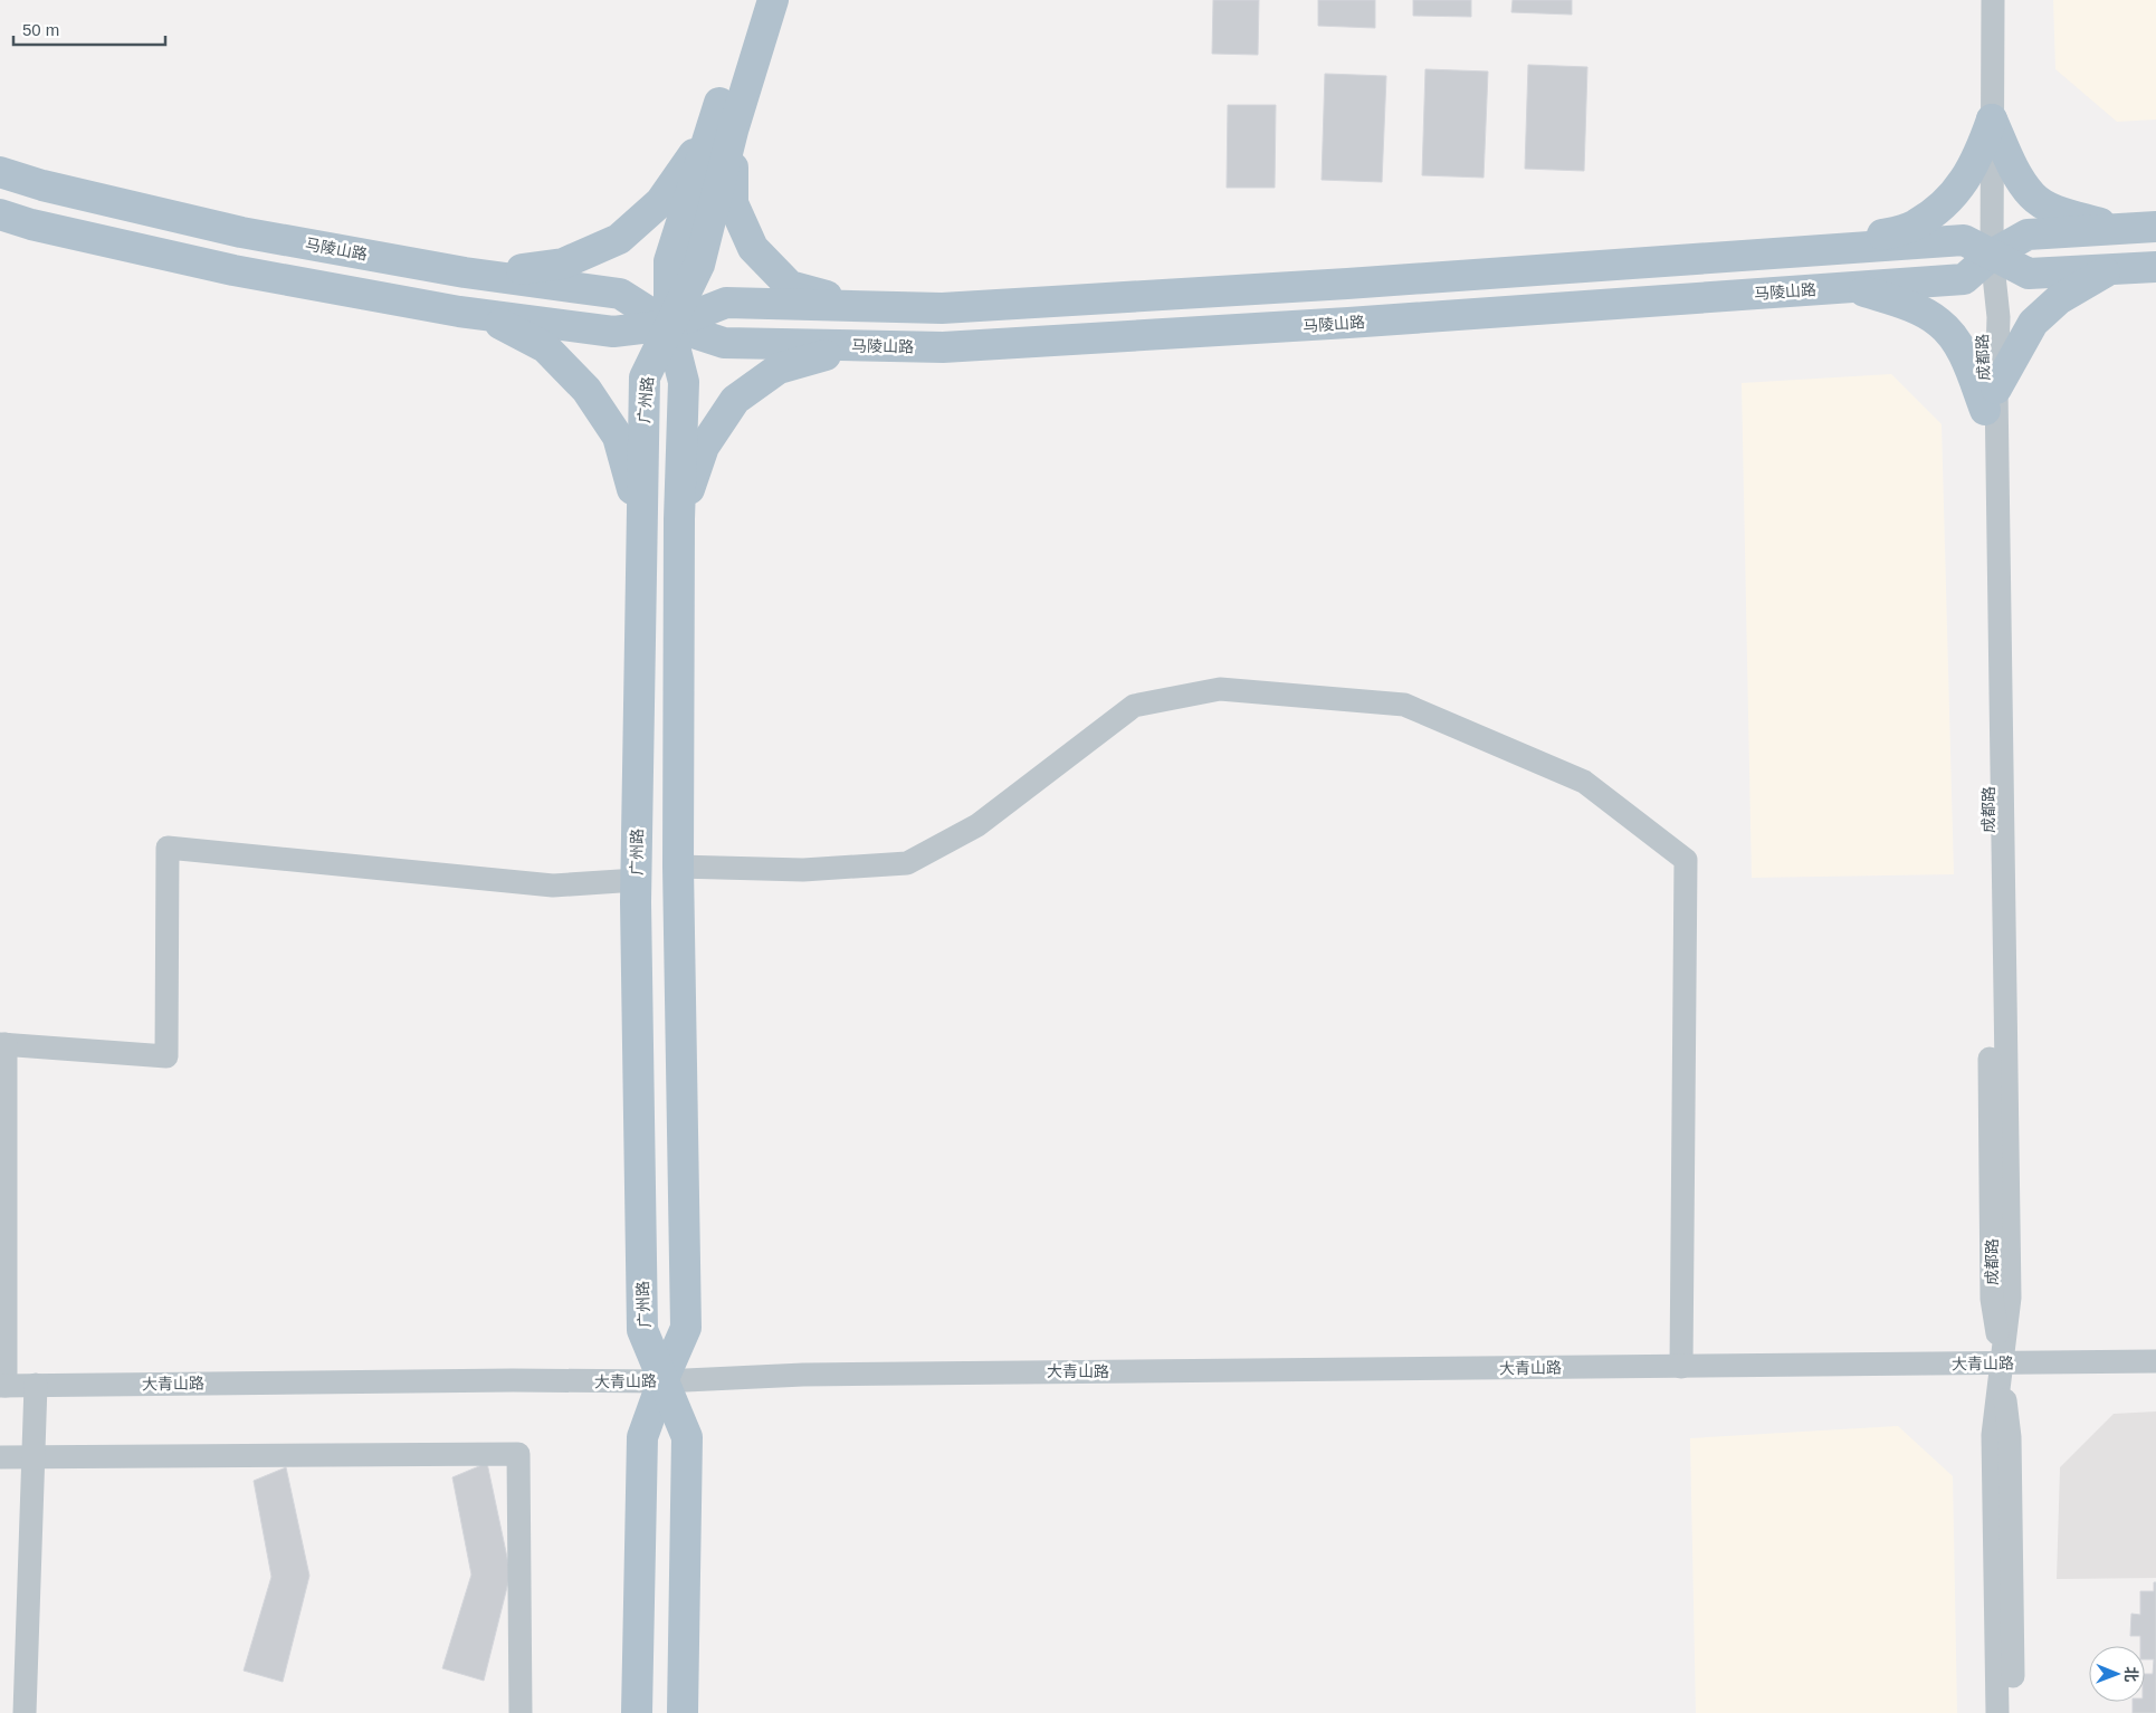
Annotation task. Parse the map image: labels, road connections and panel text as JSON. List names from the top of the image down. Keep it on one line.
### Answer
{"streets":{"main road":["马陵山路","广州路"],"street":["成都路","大青山路"]},"crossings":[["马陵山路","成都路"],["马陵山路","广州路"],["成都路","大青山路"],["广州路","大青山路"]],"scale_bar":"50 m","north":"right"}
